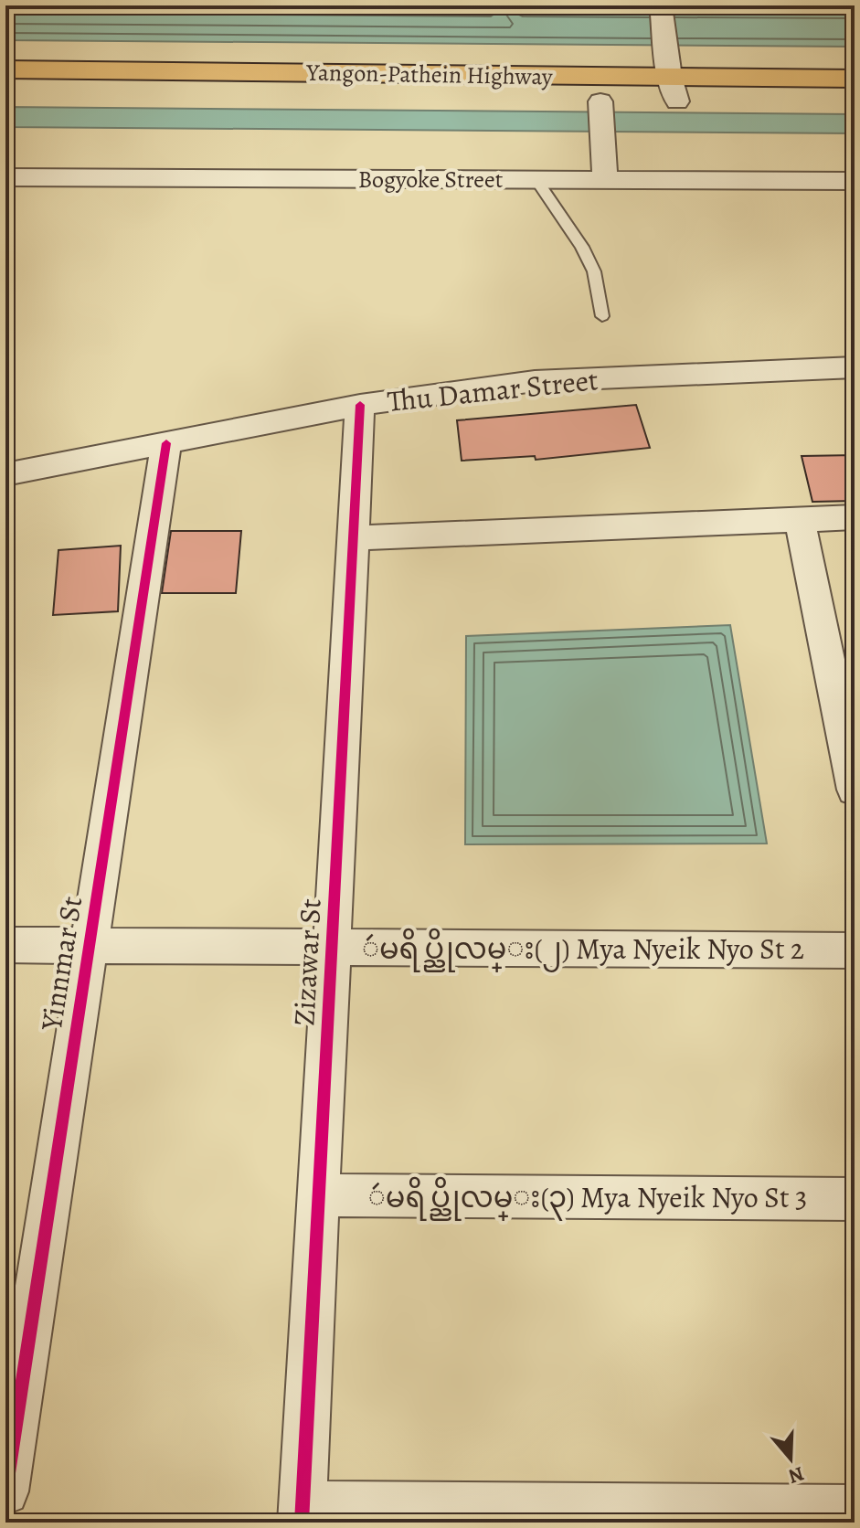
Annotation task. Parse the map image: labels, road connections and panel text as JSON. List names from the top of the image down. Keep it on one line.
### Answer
{"streets":{"main road":["Yangon-Pathein Highway"],"street":["Bogyoke Street","Thu Damar Street","ဴမရိပ္ညိုလမ္း(၂) Mya Nyeik Nyo St 2","Zizawar St","Yinnmar St","ဴမရိပ္ညိုလမ္း(၃) Mya Nyeik Nyo St 3"]},"crossings":[["Thu Damar Street","Zizawar St"],["Thu Damar Street","Yinnmar St"],["ဴမရိပ္ညိုလမ္း(၂) Mya Nyeik Nyo St 2","Zizawar St"],["ဴမရိပ္ညိုလမ္း(၂) Mya Nyeik Nyo St 2","Yinnmar St"],["Zizawar St","ဴမရိပ္ညိုလမ္း(၃) Mya Nyeik Nyo St 3"]],"north":"bottom"}
